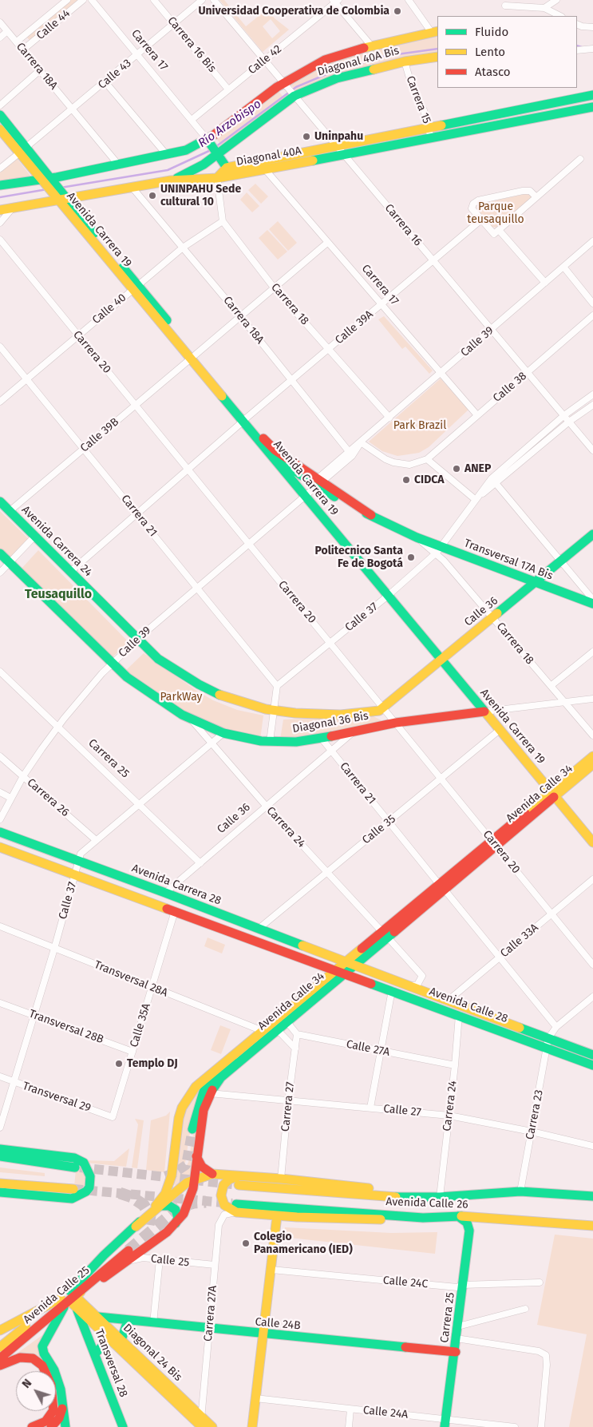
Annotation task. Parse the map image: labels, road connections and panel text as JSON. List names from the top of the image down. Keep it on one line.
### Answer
{"streets":{"main road":["Carrera 17","Diagonal 40A Bis","Diagonal 40A","Avenida Carrera 19","Avenida Carrera 24","Transversal 17A Bis","Calle 36","Diagonal 36 Bis","Carrera 25","Avenida Calle 34","Avenida Carrera 28","Avenida Calle 28","Avenida Calle 26","Avenida Calle 25","Calle 24B","Diagonal 24 Bis","Transversal 28"],"street":["Calle 44","Carrera 16 Bis","Calle 42","Carrera 18A","Calle 43","Carrera 15","Carrera 16","Carrera 18","Calle 40","Calle 39A","Calle 39","Carrera 20","Calle 38","Calle 39B","Carrera 21","Calle 37","Carrera 26","Carrera 24","Calle 35","Calle 33A","Transversal 28A","Calle 35A","Transversal 28B","Calle 27A","Transversal 29","Carrera 27","Calle 27","Carrera 23","Calle 25","Calle 24C","Carrera 27A","Calle 24A"]},"crossings":[["Calle 44","Carrera 18A"],["Carrera 16 Bis","Calle 42"],["Carrera 16 Bis","Calle 43"],["Carrera 17","Calle 42"],["Carrera 17","Diagonal 40A Bis"],["Carrera 17","Calle 43"],["Carrera 17","Diagonal 40A"],["Carrera 17","Calle 39A"],["Carrera 17","Calle 39"],["Carrera 17","Calle 38"],["Carrera 17","Calle 39B"],["Calle 42","Carrera 16"],["Diagonal 40A Bis","Carrera 15"],["Diagonal 40A Bis","Diagonal 40A"],["Diagonal 40A Bis","Carrera 16"],["Carrera 18A","Calle 43"],["Carrera 18A","Diagonal 40A"],["Carrera 18A","Calle 40"],["Carrera 18A","Calle 39A"],["Carrera 18A","Calle 39"],["Carrera 18A","Calle 39B"],["Calle 43","Avenida Carrera 19"],["Carrera 15","Diagonal 40A"],["Diagonal 40A","Carrera 16"],["Diagonal 40A","Avenida Carrera 19"],["Carrera 16","Calle 39A"],["Carrera 16","Calle 39"],["Carrera 16","Calle 38"],["Carrera 16","Calle 37"],["Avenida Carrera 19","Calle 40"],["Avenida Carrera 19","Calle 39A"],["Avenida Carrera 19","Calle 39"],["Avenida Carrera 19","Calle 39B"],["Avenida Carrera 19","Transversal 17A Bis"],["Avenida Carrera 19","Calle 36"],["Avenida Carrera 19","Calle 37"],["Avenida Carrera 19","Diagonal 36 Bis"],["Avenida Carrera 19","Avenida Calle 34"],["Avenida Carrera 19","Calle 35"],["Carrera 18","Calle 40"],["Carrera 18","Calle 39A"],["Carrera 18","Calle 39"],["Carrera 18","Calle 39B"],["Carrera 18","Transversal 17A Bis"],["Carrera 18","Calle 36"],["Carrera 18","Calle 37"],["Calle 40","Carrera 20"],["Calle 40","Carrera 21"],["Calle 39A","Carrera 20"],["Calle 39A","Carrera 21"],["Calle 39A","Avenida Carrera 24"],["Calle 39","Carrera 20"],["Calle 39","Carrera 21"],["Calle 39","Avenida Carrera 24"],["Calle 39","Transversal 17A Bis"],["Calle 39","Carrera 25"],["Calle 39","Carrera 26"],["Carrera 20","Calle 39B"],["Carrera 20","Calle 36"],["Carrera 20","Calle 37"],["Carrera 20","Diagonal 36 Bis"],["Carrera 20","Avenida Calle 34"],["Carrera 20","Calle 35"],["Carrera 20","Calle 33A"],["Calle 39B","Carrera 21"],["Calle 39B","Avenida Carrera 24"],["Carrera 21","Calle 36"],["Carrera 21","Calle 37"],["Carrera 21","Diagonal 36 Bis"],["Carrera 21","Avenida Calle 34"],["Carrera 21","Calle 35"],["Carrera 21","Calle 33A"],["Avenida Carrera 24","Diagonal 36 Bis"],["Transversal 17A Bis","Calle 36"],["Transversal 17A Bis","Calle 37"],["Calle 36","Diagonal 36 Bis"],["Calle 36","Carrera 25"],["Calle 36","Carrera 24"],["Calle 36","Avenida Carrera 28"],["Calle 37","Carrera 25"],["Calle 37","Carrera 26"],["Calle 37","Carrera 24"],["Calle 37","Avenida Carrera 28"],["Calle 37","Transversal 28A"],["Calle 37","Transversal 28B"],["Calle 37","Transversal 29"],["Carrera 25","Avenida Calle 26"],["Carrera 25","Calle 24C"],["Carrera 25","Calle 24B"],["Carrera 25","Calle 24A"],["Avenida Calle 34","Carrera 24"],["Avenida Calle 34","Avenida Carrera 28"],["Avenida Calle 34","Transversal 28A"],["Avenida Calle 34","Avenida Calle 28"],["Avenida Calle 34","Calle 27"],["Avenida Calle 34","Calle 25"],["Avenida Calle 34","Avenida Calle 25"],["Avenida Calle 34","Diagonal 24 Bis"],["Avenida Calle 34","Transversal 28"],["Carrera 24","Calle 35"],["Carrera 24","Avenida Calle 28"],["Carrera 24","Calle 27A"],["Carrera 24","Calle 27"],["Carrera 24","Avenida Calle 26"],["Calle 35","Avenida Carrera 28"],["Avenida Carrera 28","Avenida Calle 28"],["Calle 33A","Avenida Calle 28"],["Transversal 28A","Calle 35A"],["Avenida Calle 28","Carrera 23"],["Calle 35A","Transversal 28B"],["Calle 35A","Transversal 29"],["Calle 27A","Carrera 27"],["Carrera 27","Calle 27"],["Calle 27","Carrera 23"],["Carrera 23","Avenida Calle 26"],["Avenida Calle 26","Carrera 27A"],["Calle 25","Carrera 27A"],["Avenida Calle 25","Diagonal 24 Bis"],["Avenida Calle 25","Transversal 28"],["Carrera 27A","Calle 24B"],["Carrera 27A","Diagonal 24 Bis"],["Calle 24B","Diagonal 24 Bis"],["Diagonal 24 Bis","Transversal 28"]],"districts":["Teusaquillo"],"water":["Río Arzobispo"],"parks":["Parque teusaquillo","Park Brazil","ParkWay"],"places":["Universidad Cooperativa de Colombia","Uninpahu","UNINPAHU Sede cultural 10","ANEP","CIDCA","Politecnico Santa Fe de Bogotá","Templo DJ","Colegio Panamericano (IED)"],"legend":["Fluido","Lento","Atasco"],"north":"top left"}
